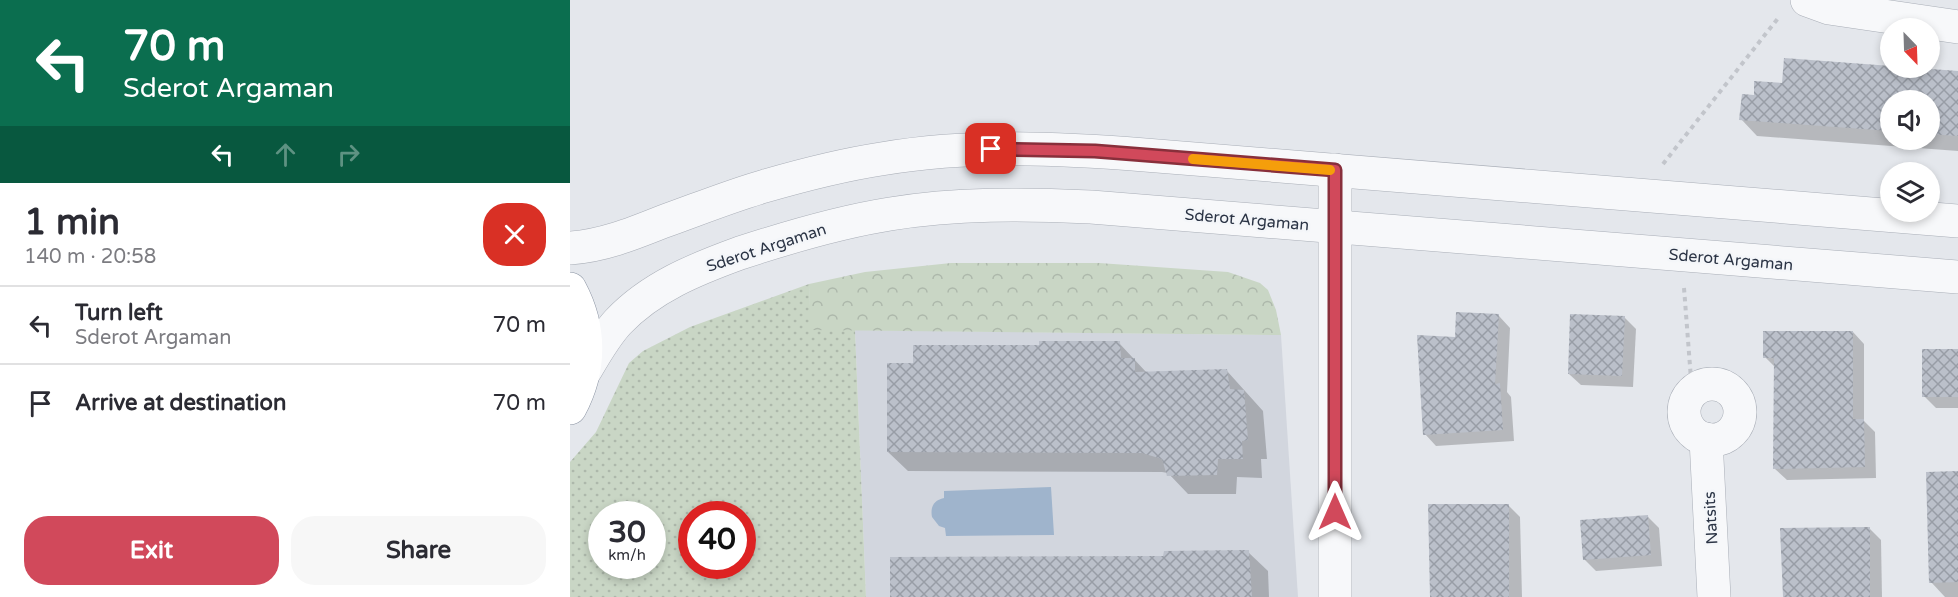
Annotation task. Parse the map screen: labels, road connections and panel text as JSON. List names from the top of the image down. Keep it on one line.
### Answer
{"streets":{"street":["Sderot Argaman","Natsits"]},"north":"bottom right","page":{"turn":["70 m","Sderot Argaman"],"heading":["1 min","140 m · 20:58"],"list":[{"name":"Turn left","note":"Sderot Argaman","value":"70 m"},{"name":"Arrive at destination","value":"70 m"}],"speed":"30 km/h","limit":"40","buttons":["Exit","Share"]}}
